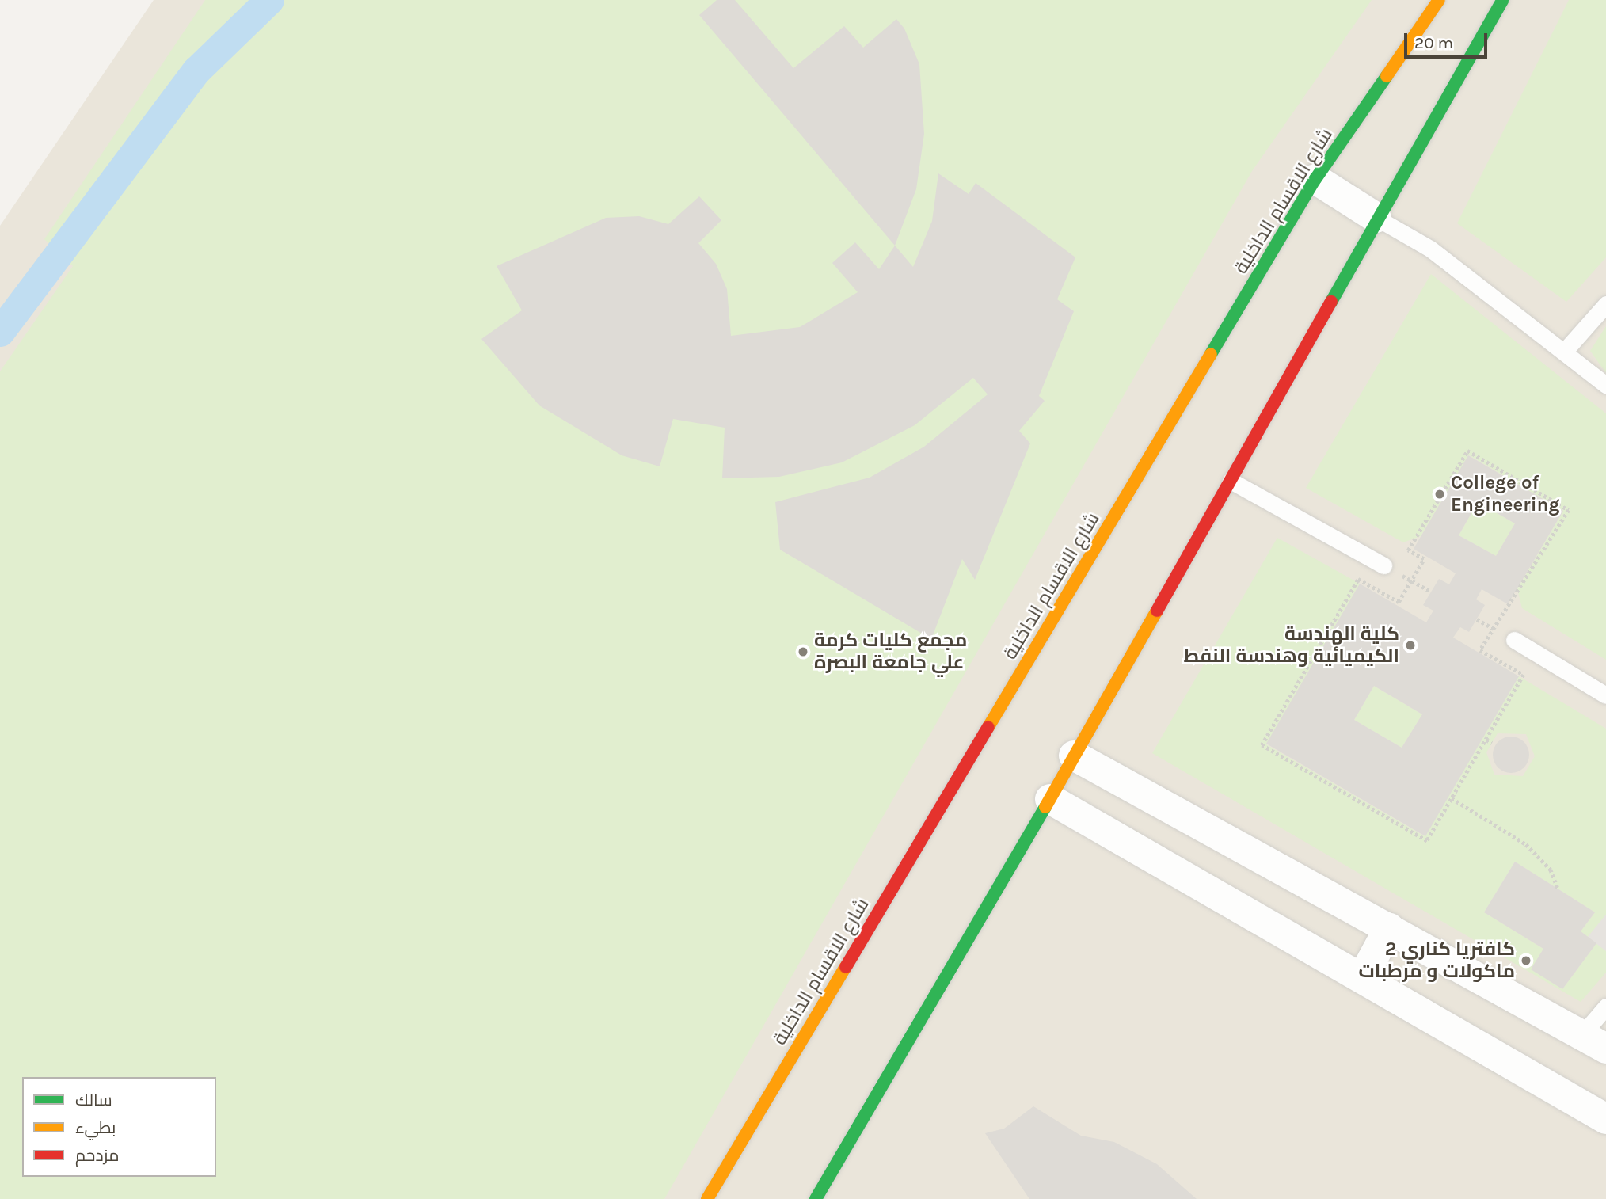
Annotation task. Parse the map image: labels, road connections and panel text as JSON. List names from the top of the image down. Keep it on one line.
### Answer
{"streets":{"street":["شارع الاقسام الداخلية"]},"places":["College of Engineering","كلية الهندسة الكيميائية وهندسة النفط","مجمع كليات كرمة علي جامعة البصرة","كافتريا كناري 2 ماكولات و مرطبات"],"legend":["سالك","بطيء","مزدحم"],"scale_bar":"20 m"}
